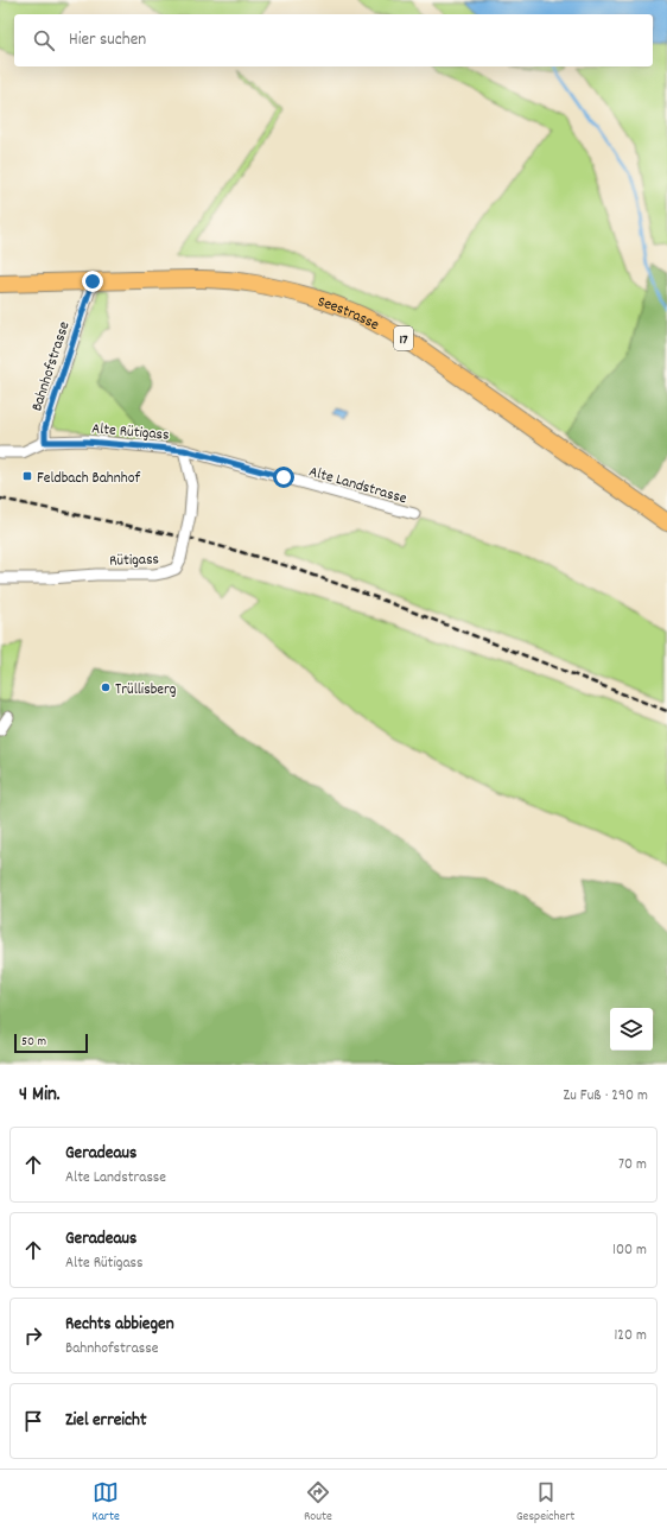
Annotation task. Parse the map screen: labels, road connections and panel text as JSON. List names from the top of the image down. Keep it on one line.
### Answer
{"streets":{"main road":["Seestrasse","17"],"street":["Bahnhofstrasse","Alte Rütigass","Alte Landstrasse","Rütigass"]},"crossings":[["Seestrasse","Bahnhofstrasse"],["Bahnhofstrasse","Alte Rütigass"],["Alte Rütigass","Alte Landstrasse"],["Alte Rütigass","Rütigass"],["Alte Landstrasse","Rütigass"]],"places":{"transit":["Feldbach Bahnhof"],"other":["Trüllisberg"]},"scale_bar":"50 m","page":{"search":"Hier suchen","scale":"50 m","heading":["4 Min.","Zu Fuß · 290 m"],"list":[["Geradeaus","Alte Landstrasse","70 m"],["Geradeaus","Alte Rütigass","100 m"],["Rechts abbiegen","Bahnhofstrasse","120 m"],"Ziel erreicht"],"nav":["Karte","Route","Gespeichert"]}}
